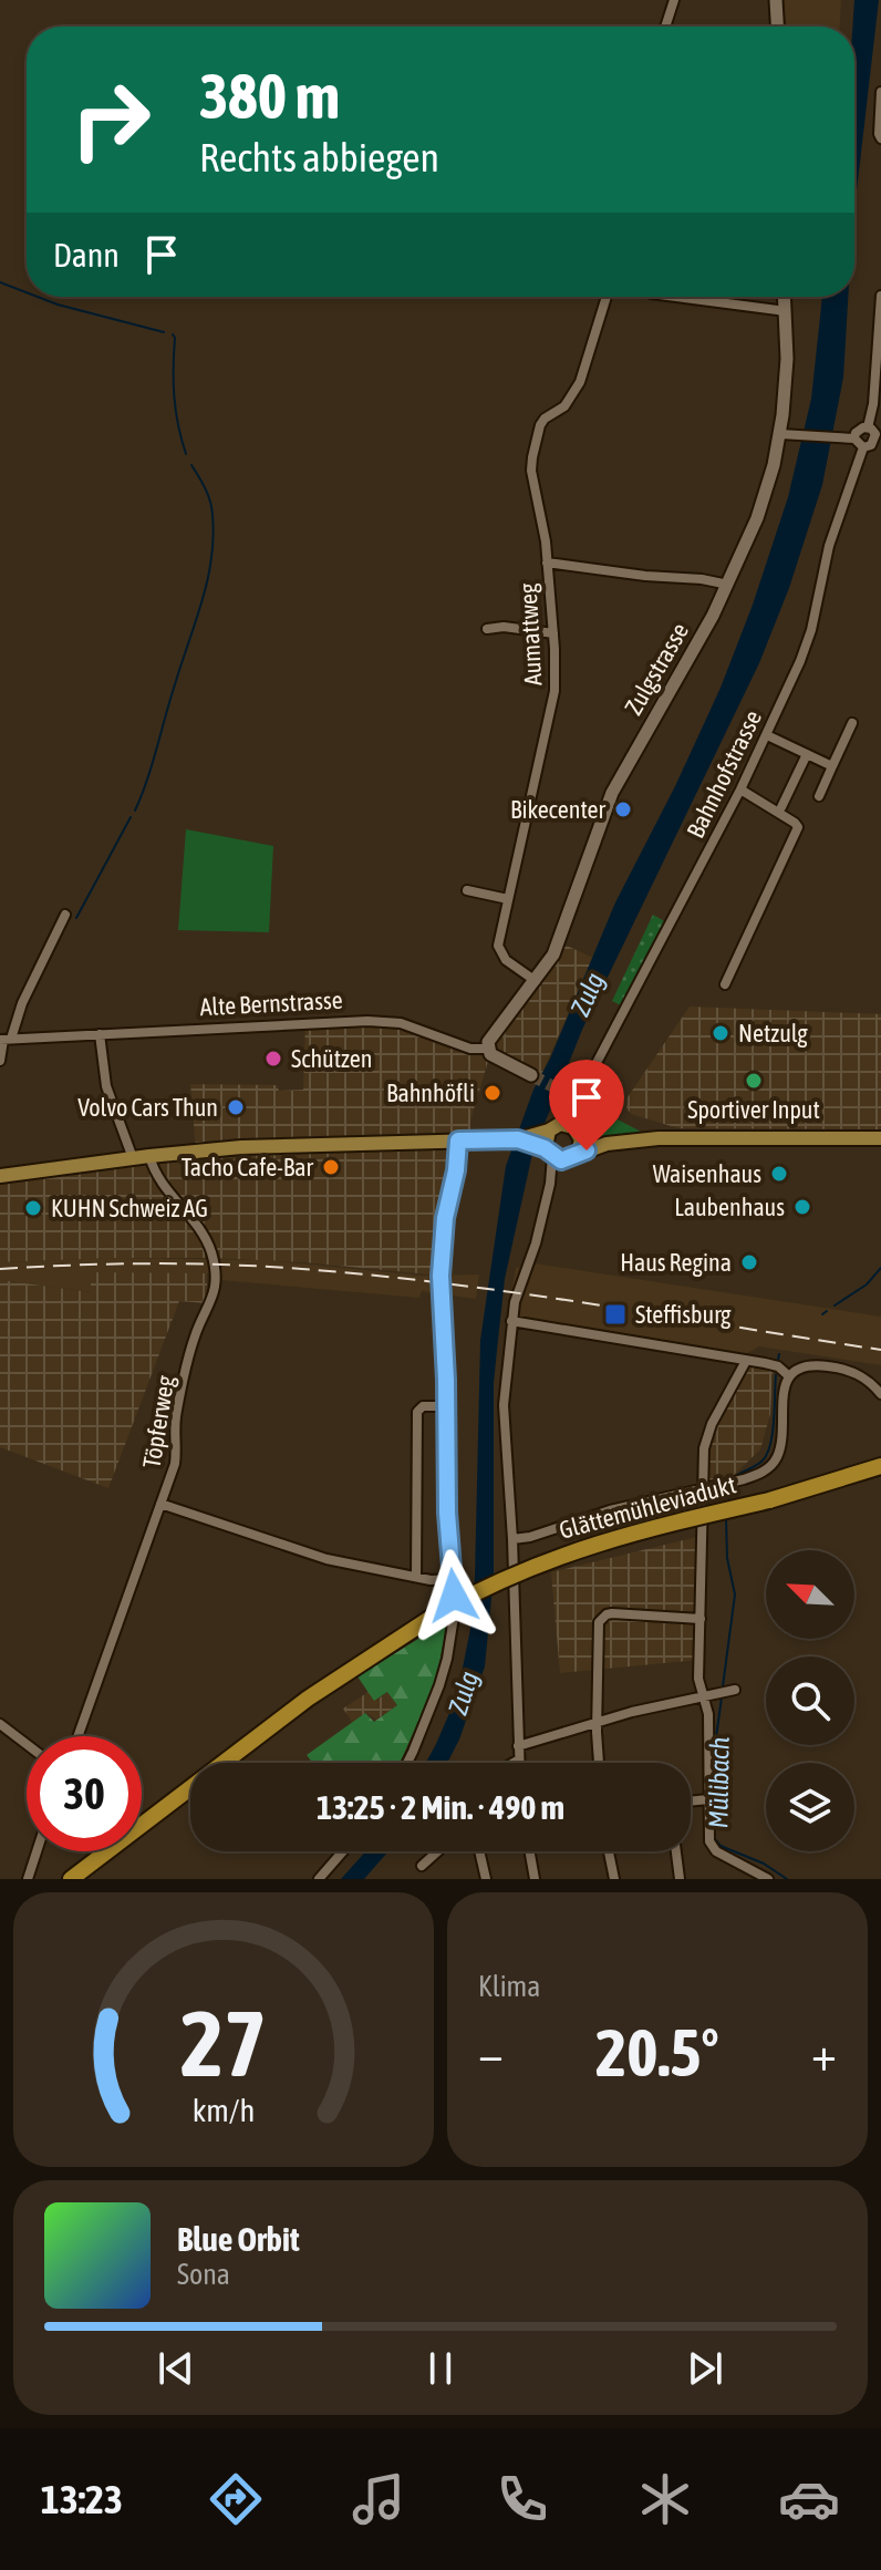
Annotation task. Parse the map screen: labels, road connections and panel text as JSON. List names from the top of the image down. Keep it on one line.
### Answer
{"streets":{"highway":["Glättemühleviadukt"],"street":["Aumattweg","Zulgstrasse","Bahnhofstrasse","Alte Bernstrasse","Töpferweg"]},"crossings":[["Aumattweg","Zulgstrasse"],["Zulgstrasse","Alte Bernstrasse"]],"water":["Zulg","Mülibach"],"places":{"other":["Bikecenter","Netzulg","Schützen","Sportiver Input","Bahnhöfli","Volvo Cars Thun","Tacho Cafe-Bar","Waisenhaus","Laubenhaus","KUHN Schweiz AG","Haus Regina"],"transit":["Steffisburg"]},"north":"top left","page":{"turn":["380 m","Rechts abbiegen"],"then":"Dann","limit":"30","trip":"13:25 · 2 Min. · 490 m","tile":"Klima","heat":["−","20.5°","+"],"song":["Blue Orbit","Sona"],"tabs":"13:23","gauge":["27","km/h"]}}
